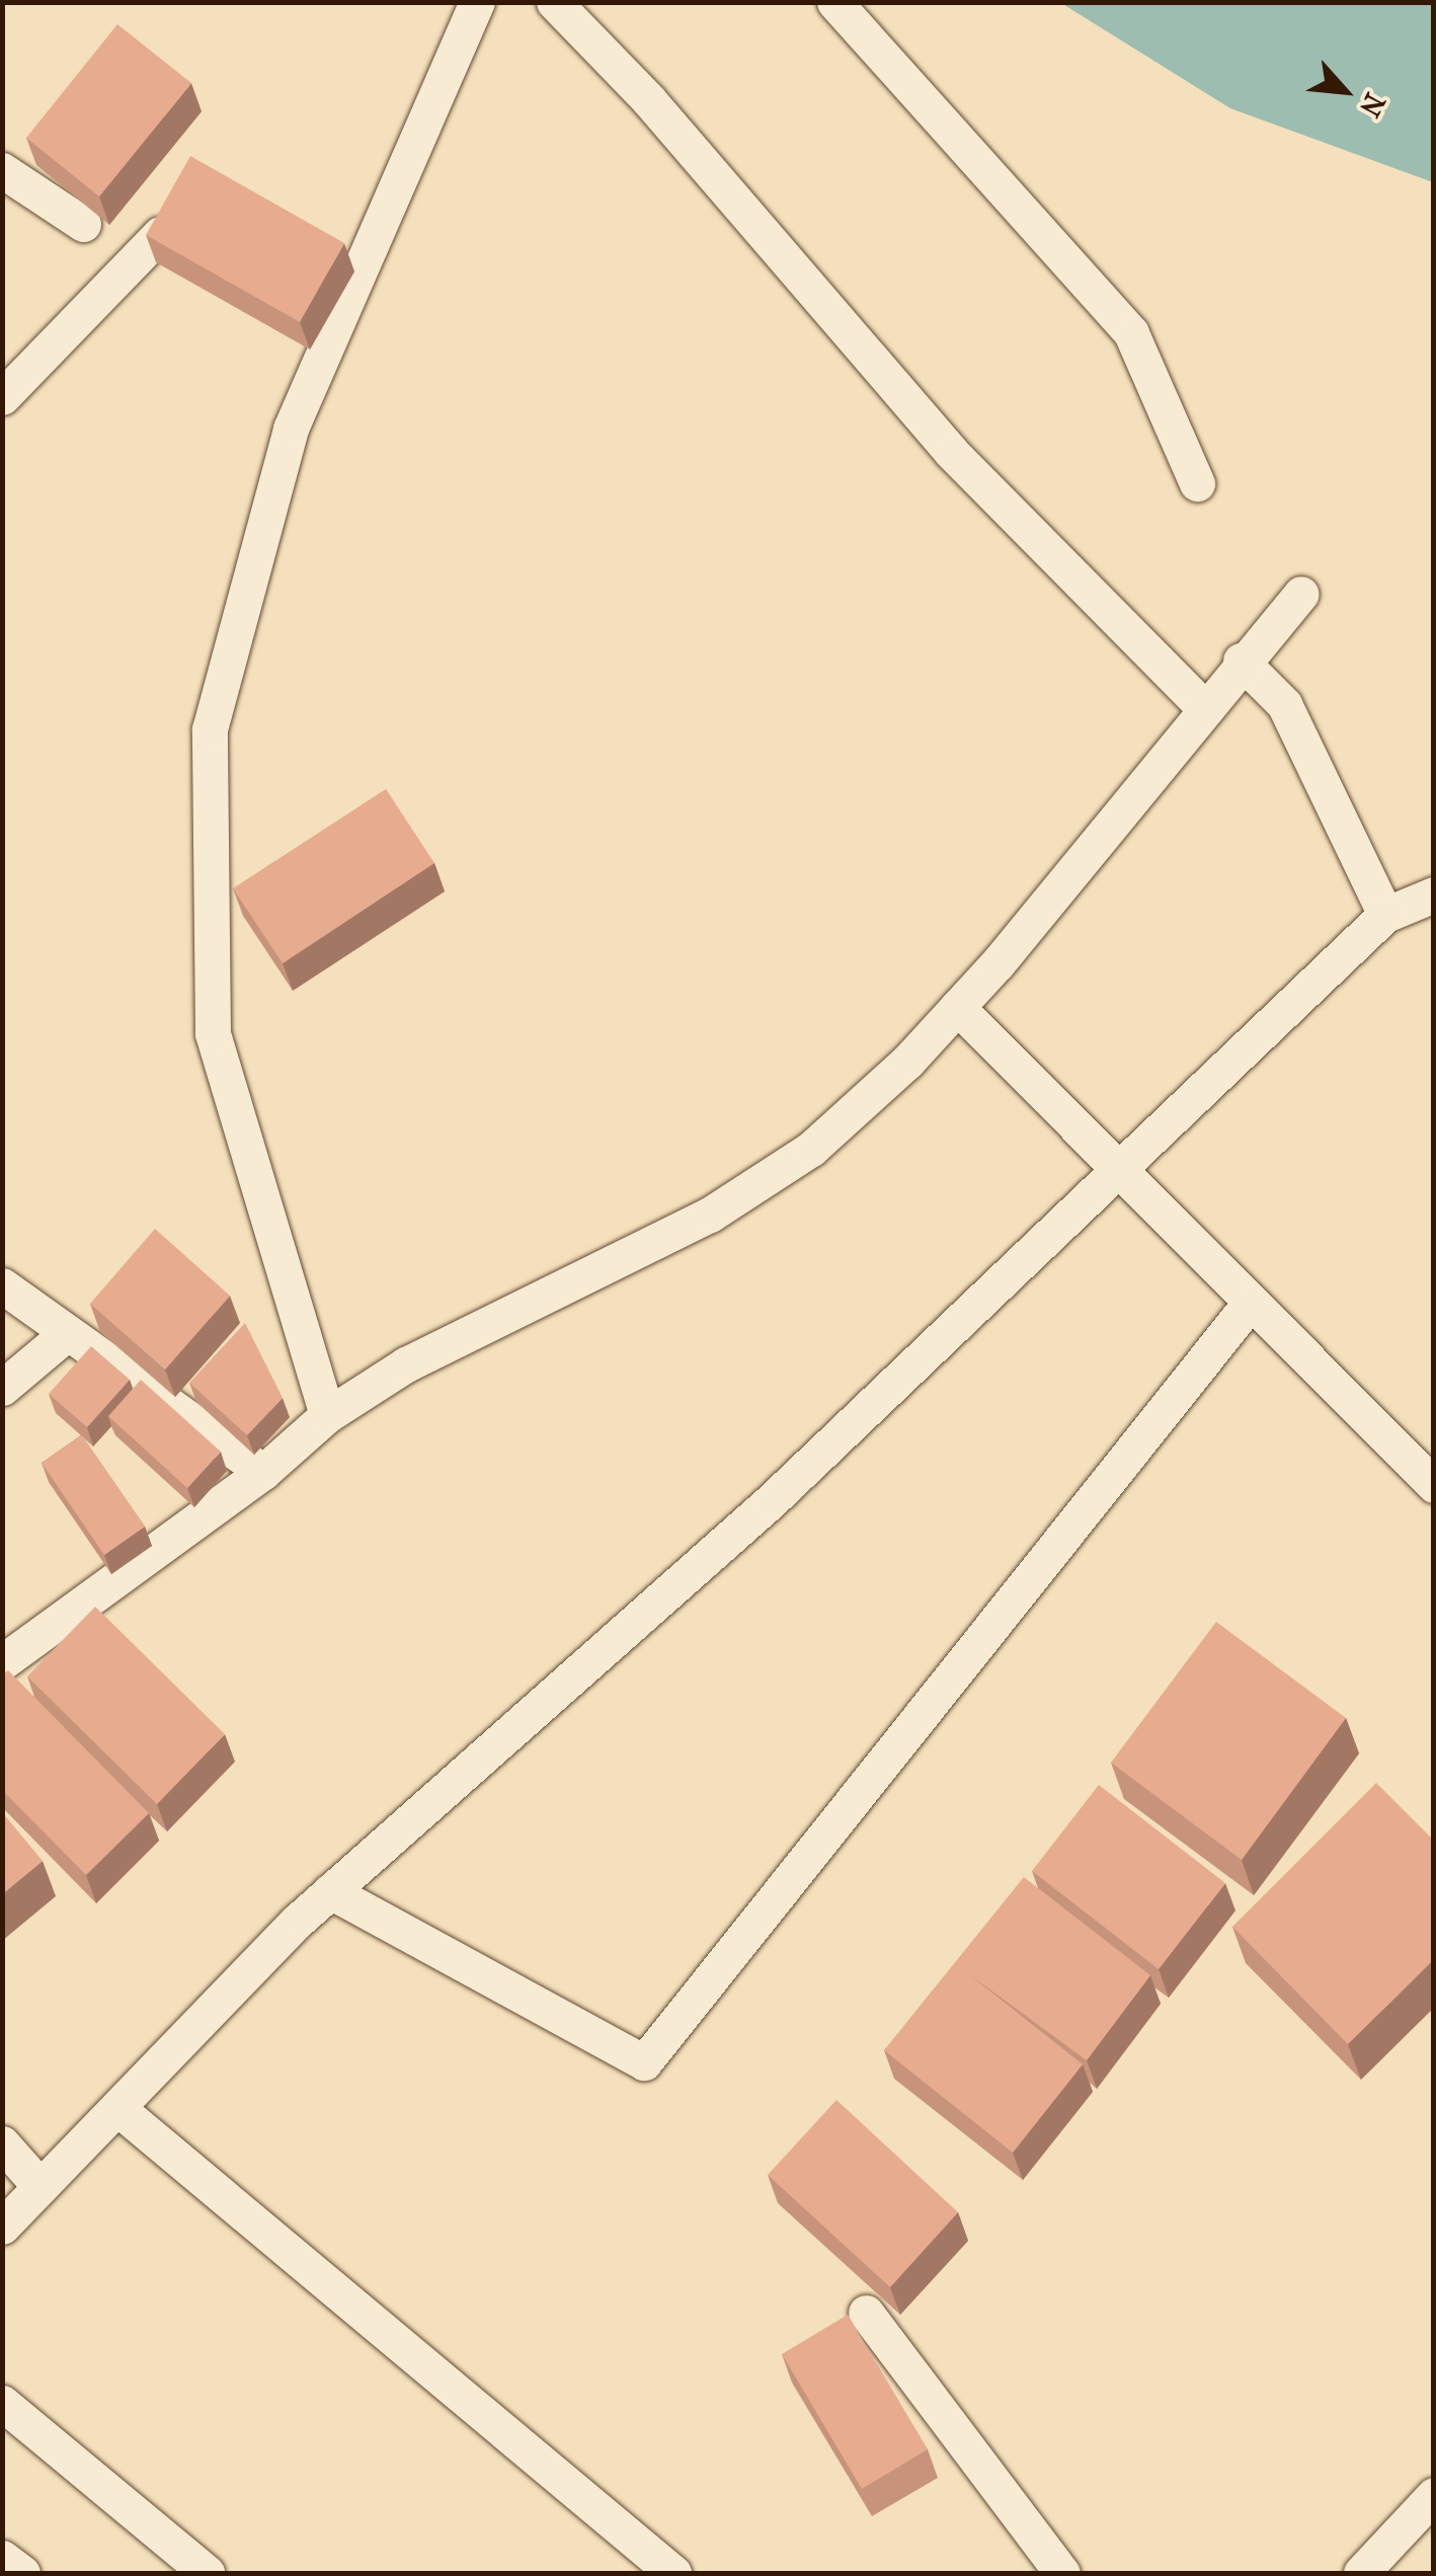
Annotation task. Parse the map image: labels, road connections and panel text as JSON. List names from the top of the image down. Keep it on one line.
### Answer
{"north":"bottom right"}
